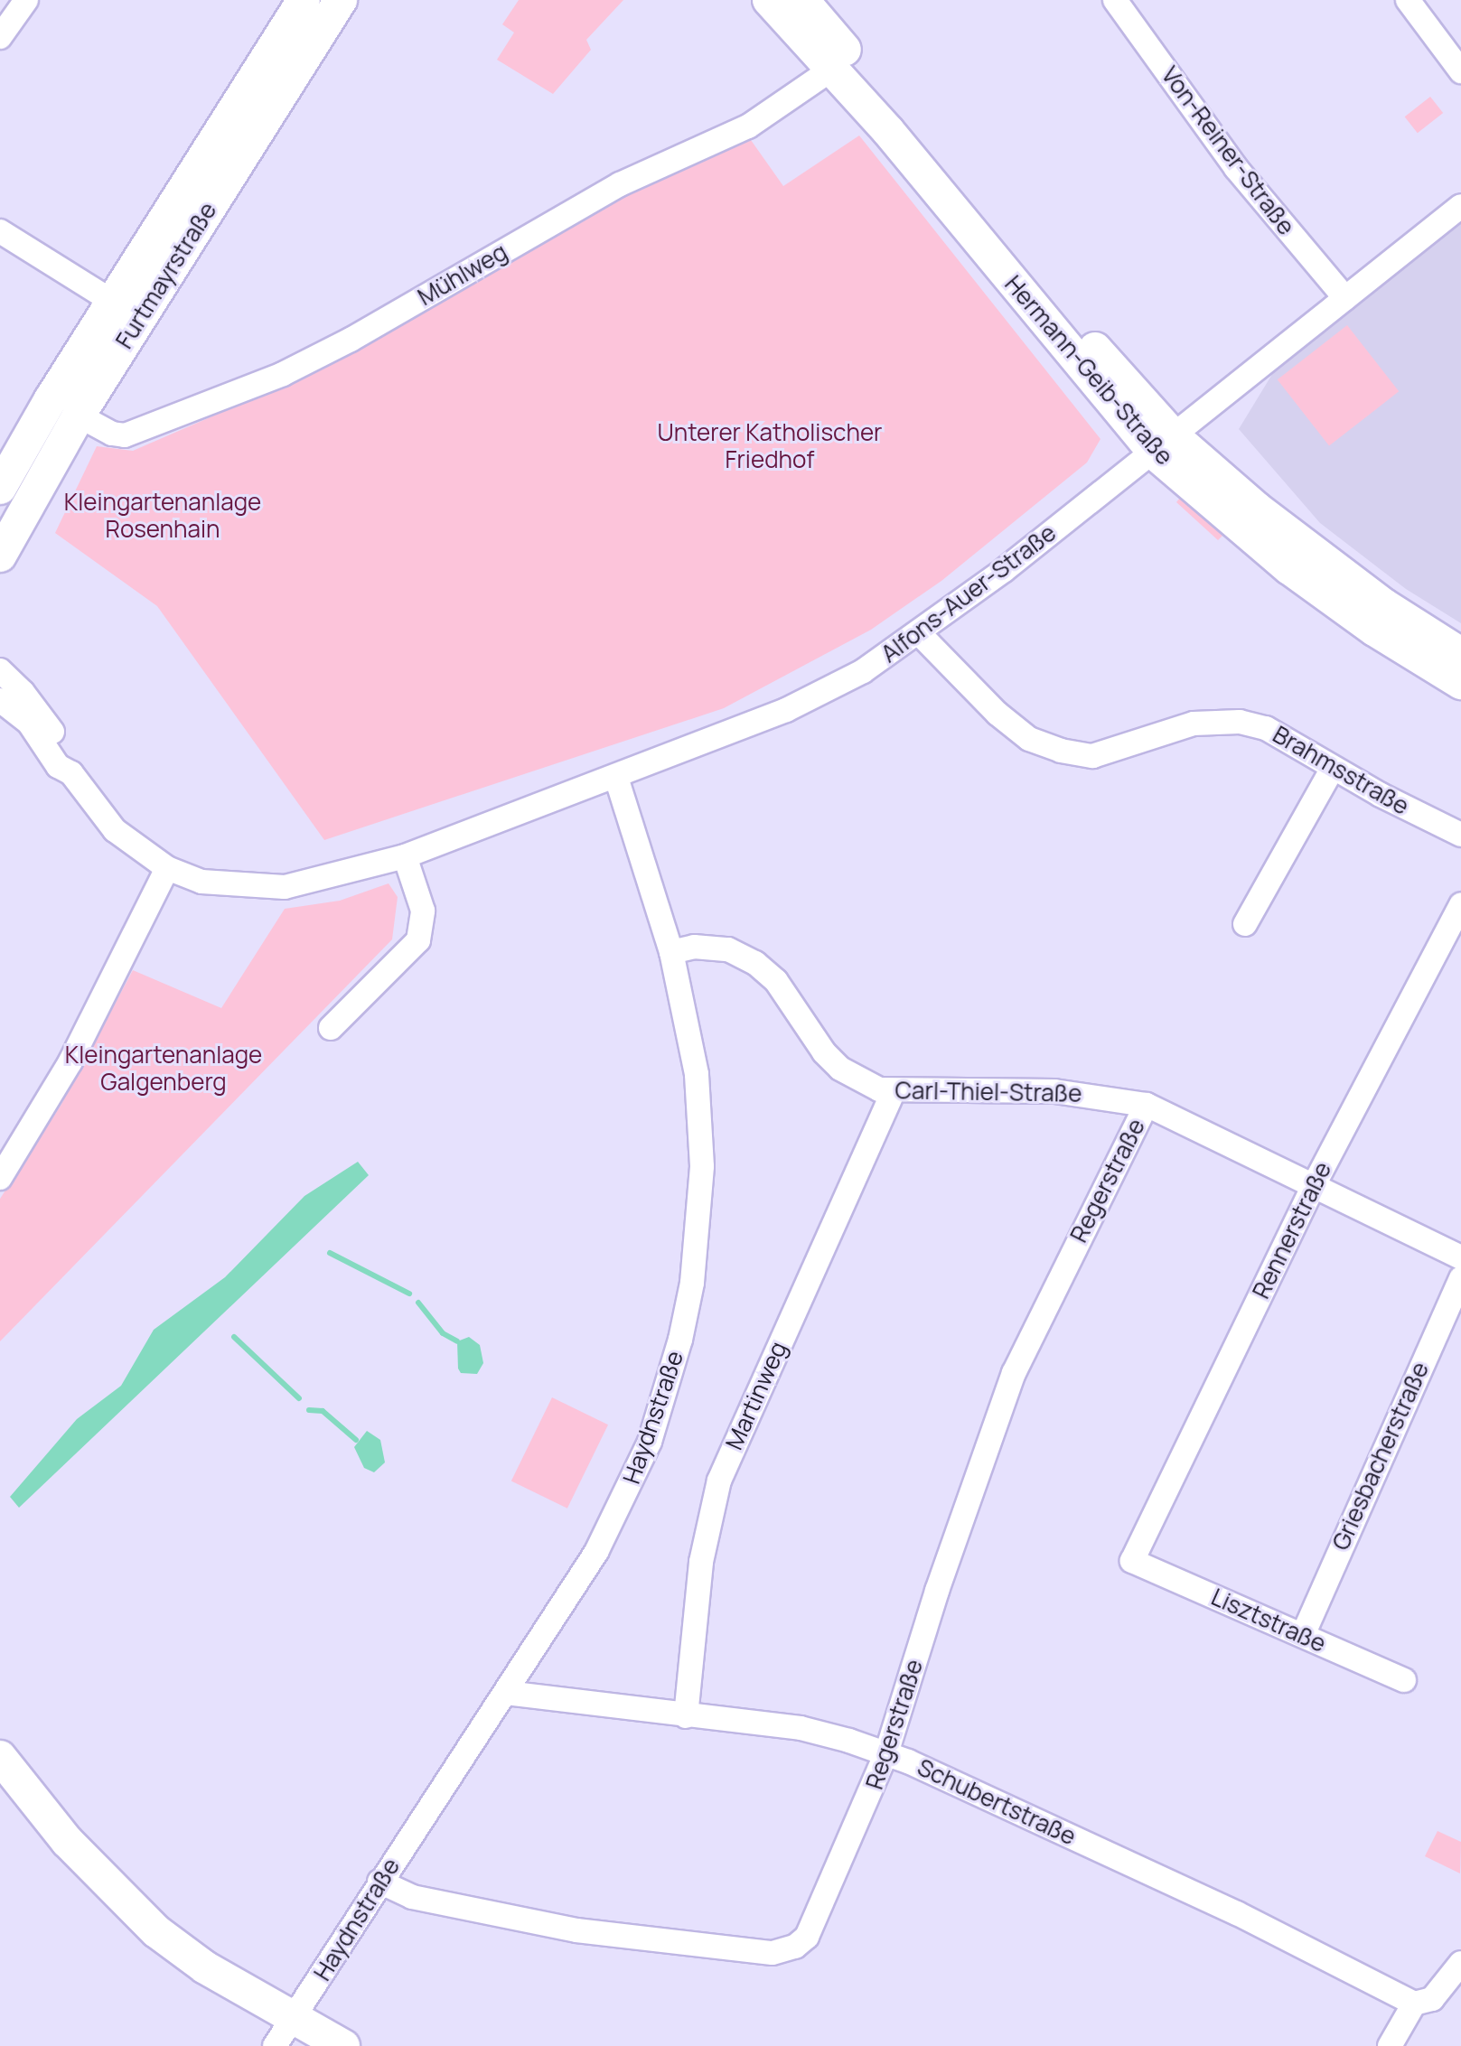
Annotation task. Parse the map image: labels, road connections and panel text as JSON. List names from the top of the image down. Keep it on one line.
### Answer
{"streets":{"street":["Von-Reiner-Straße","Mühlweg","Furtmayrstraße","Hermann-Geib-Straße","Alfons-Auer-Straße","Brahmsstraße","Carl-Thiel-Straße","Regerstraße","Rennerstraße","Martinweg","Haydnstraße","Griesbacherstraße","Lisztstraße","Schubertstraße"]},"crossings":[["Von-Reiner-Straße","Alfons-Auer-Straße"],["Mühlweg","Furtmayrstraße"],["Mühlweg","Hermann-Geib-Straße"],["Hermann-Geib-Straße","Alfons-Auer-Straße"],["Alfons-Auer-Straße","Brahmsstraße"],["Alfons-Auer-Straße","Haydnstraße"],["Carl-Thiel-Straße","Regerstraße"],["Carl-Thiel-Straße","Rennerstraße"],["Carl-Thiel-Straße","Martinweg"],["Carl-Thiel-Straße","Haydnstraße"],["Regerstraße","Haydnstraße"],["Regerstraße","Schubertstraße"],["Rennerstraße","Lisztstraße"],["Martinweg","Schubertstraße"],["Haydnstraße","Schubertstraße"],["Griesbacherstraße","Lisztstraße"]],"parks":["Unterer Katholischer Friedhof","Kleingartenanlage Rosenhain","Kleingartenanlage Galgenberg"]}
